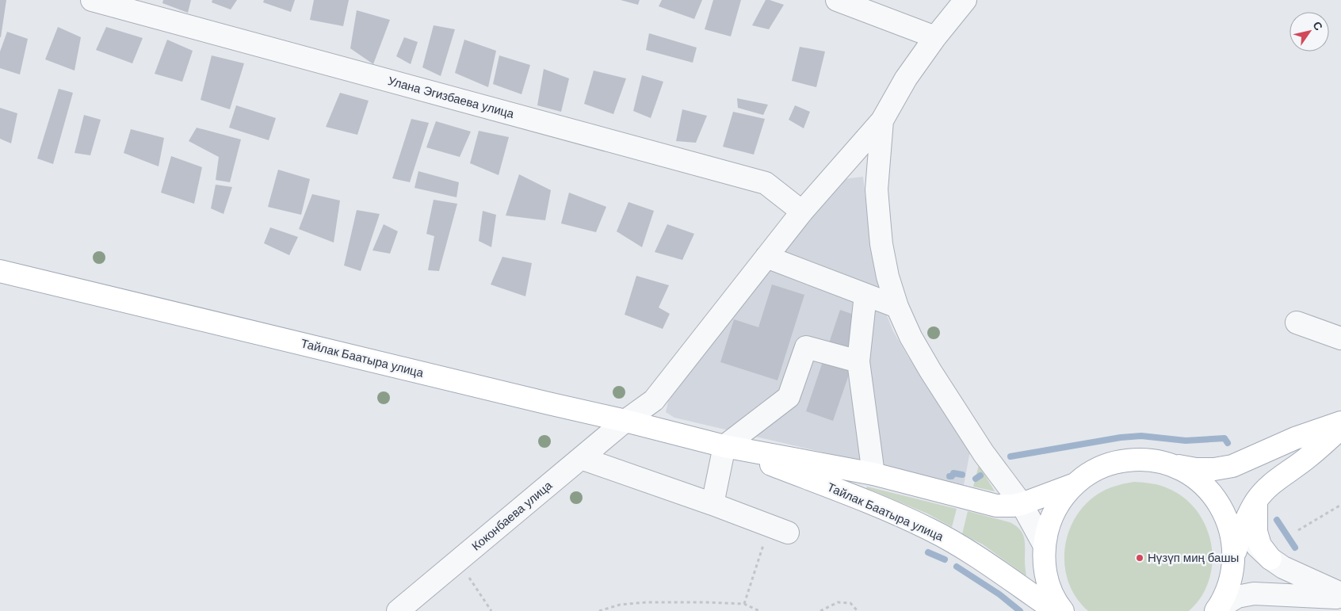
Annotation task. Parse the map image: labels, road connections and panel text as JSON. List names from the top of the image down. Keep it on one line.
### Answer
{"streets":{"main road":["Тайлак Баатыра улица"],"street":["Улана Эгизбаева улица","Коконбаева улица"]},"crossings":[["Улана Эгизбаева улица","Коконбаева улица"],["Тайлак Баатыра улица","Коконбаева улица"]],"places":["Нүзүп миң башы"],"north":"top right"}
